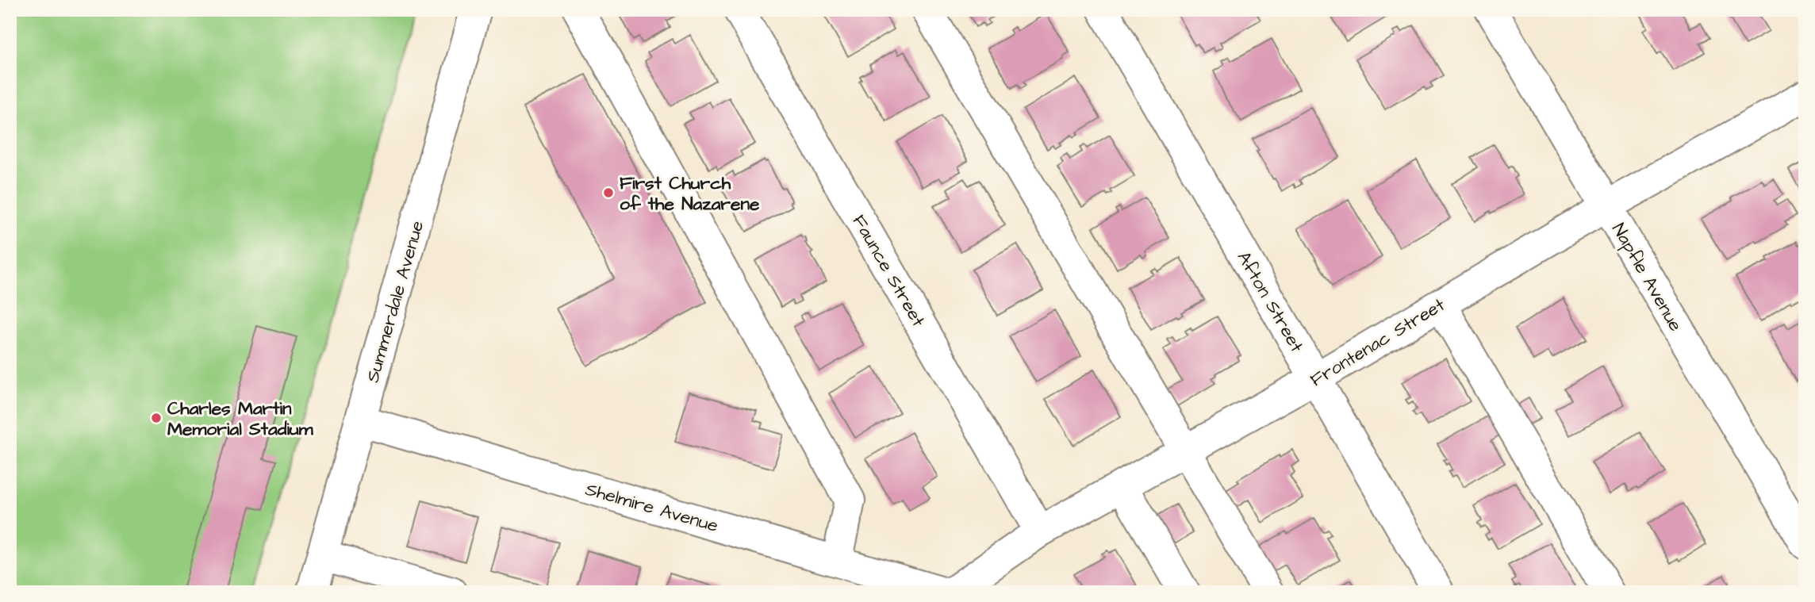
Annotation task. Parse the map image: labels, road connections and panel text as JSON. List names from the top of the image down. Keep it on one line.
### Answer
{"streets":{"street":["Faunce Street","Napfle Avenue","Summerdale Avenue","Afton Street","Frontenac Street","Shelmire Avenue"]},"crossings":[["Faunce Street","Frontenac Street"],["Napfle Avenue","Frontenac Street"],["Summerdale Avenue","Shelmire Avenue"],["Afton Street","Frontenac Street"]],"places":["First Church of the Nazarene","Charles Martin Memorial Stadium"]}
